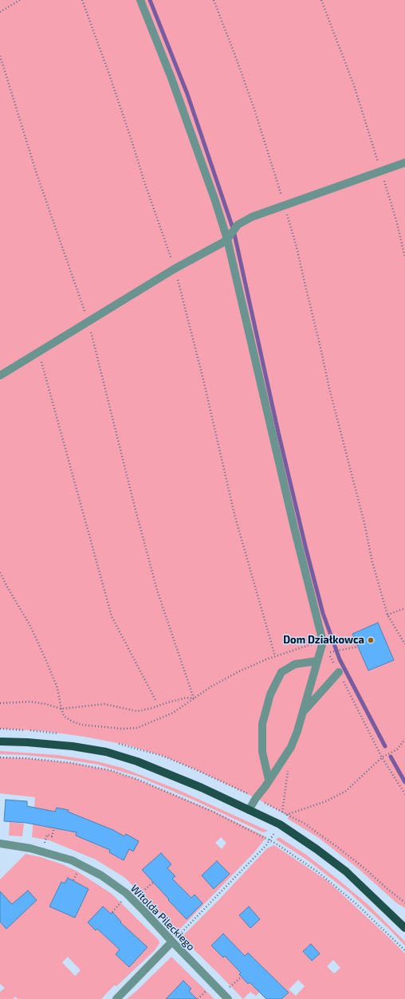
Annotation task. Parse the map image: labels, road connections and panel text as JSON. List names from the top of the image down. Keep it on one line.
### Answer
{"streets":{"street":["Witolda Pileckiego"]},"places":["Dom Działkowca"]}
